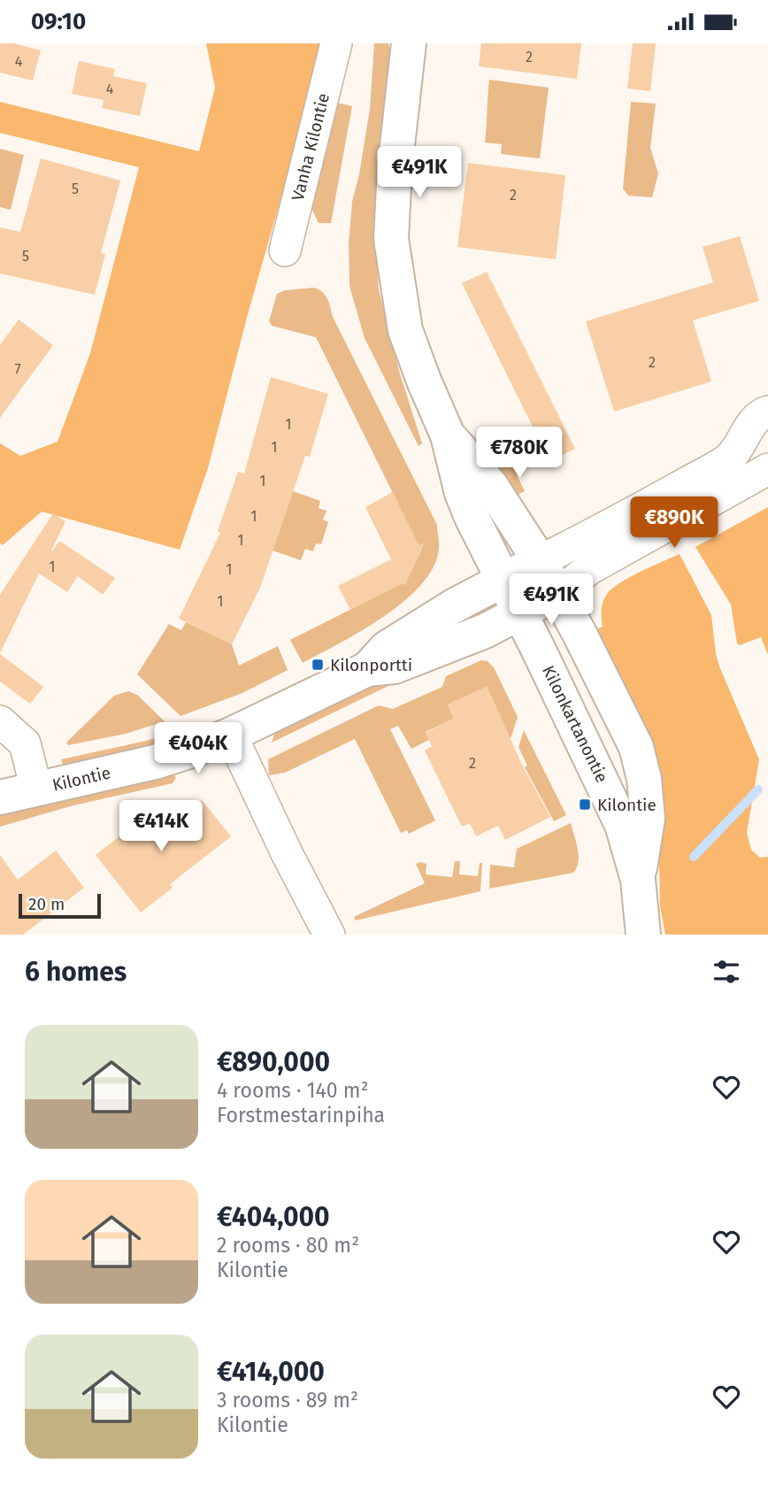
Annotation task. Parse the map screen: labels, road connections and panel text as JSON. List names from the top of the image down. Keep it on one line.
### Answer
{"streets":{"street":["Vanha Kilontie","Kilonkartanontie","Kilontie"]},"crossings":[["Kilonkartanontie","Kilontie"]],"places":{"transit":["Kilonportti","Kilontie"]},"house_numbers":["2","4","4","5","2","5","2","7","1","1","1","1","1","1","1","1","2"],"scale_bar":"20 m","page":{"status":"09:10","price":["€491K","€780K","€890K","€491K","€404K","€414K"],"scale":"20 m","heading":"6 homes","list":[{"name":"€890,000","note":"4 rooms · 140 m² · Forstmestarinpiha"},{"name":"€404,000","note":"2 rooms · 80 m² · Kilontie"},{"name":"€414,000","note":"3 rooms · 89 m² · Kilontie"}]}}
